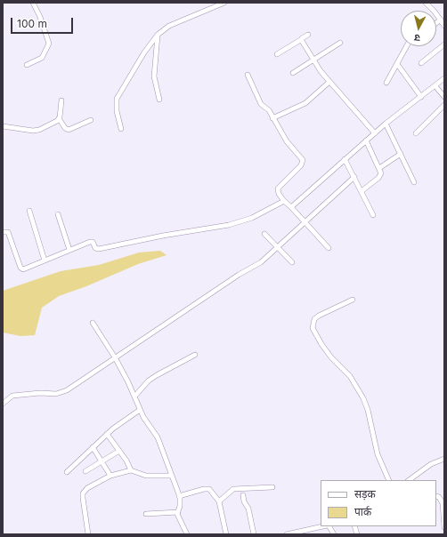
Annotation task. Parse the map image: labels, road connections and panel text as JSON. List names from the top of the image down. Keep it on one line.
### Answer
{"legend":["सड़क","पार्क"],"scale_bar":"100 m","north":"bottom"}
